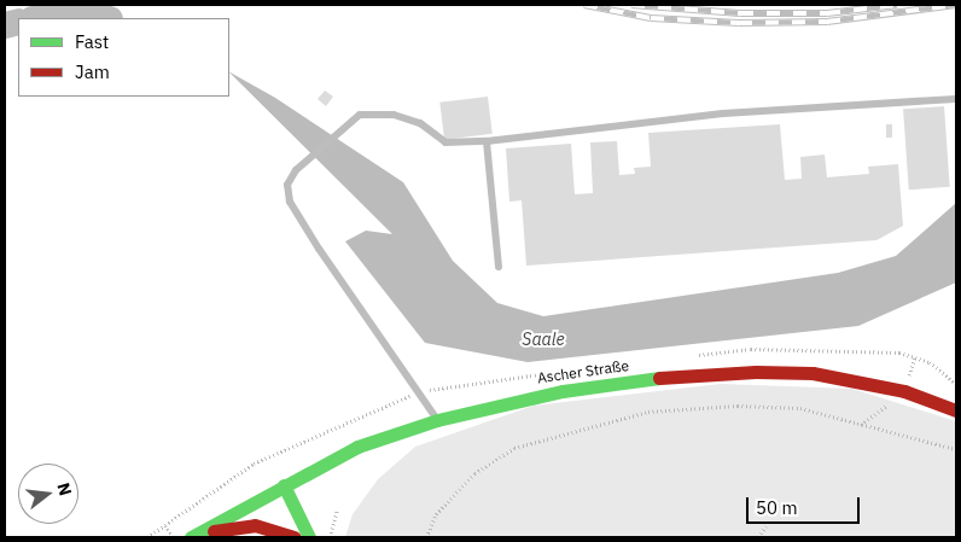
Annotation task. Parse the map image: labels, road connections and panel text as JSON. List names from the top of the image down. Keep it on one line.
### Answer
{"streets":{"street":["Ascher Straße"]},"water":["Saale"],"legend":["Fast","Jam"],"scale_bar":"50 m","north":"right"}
